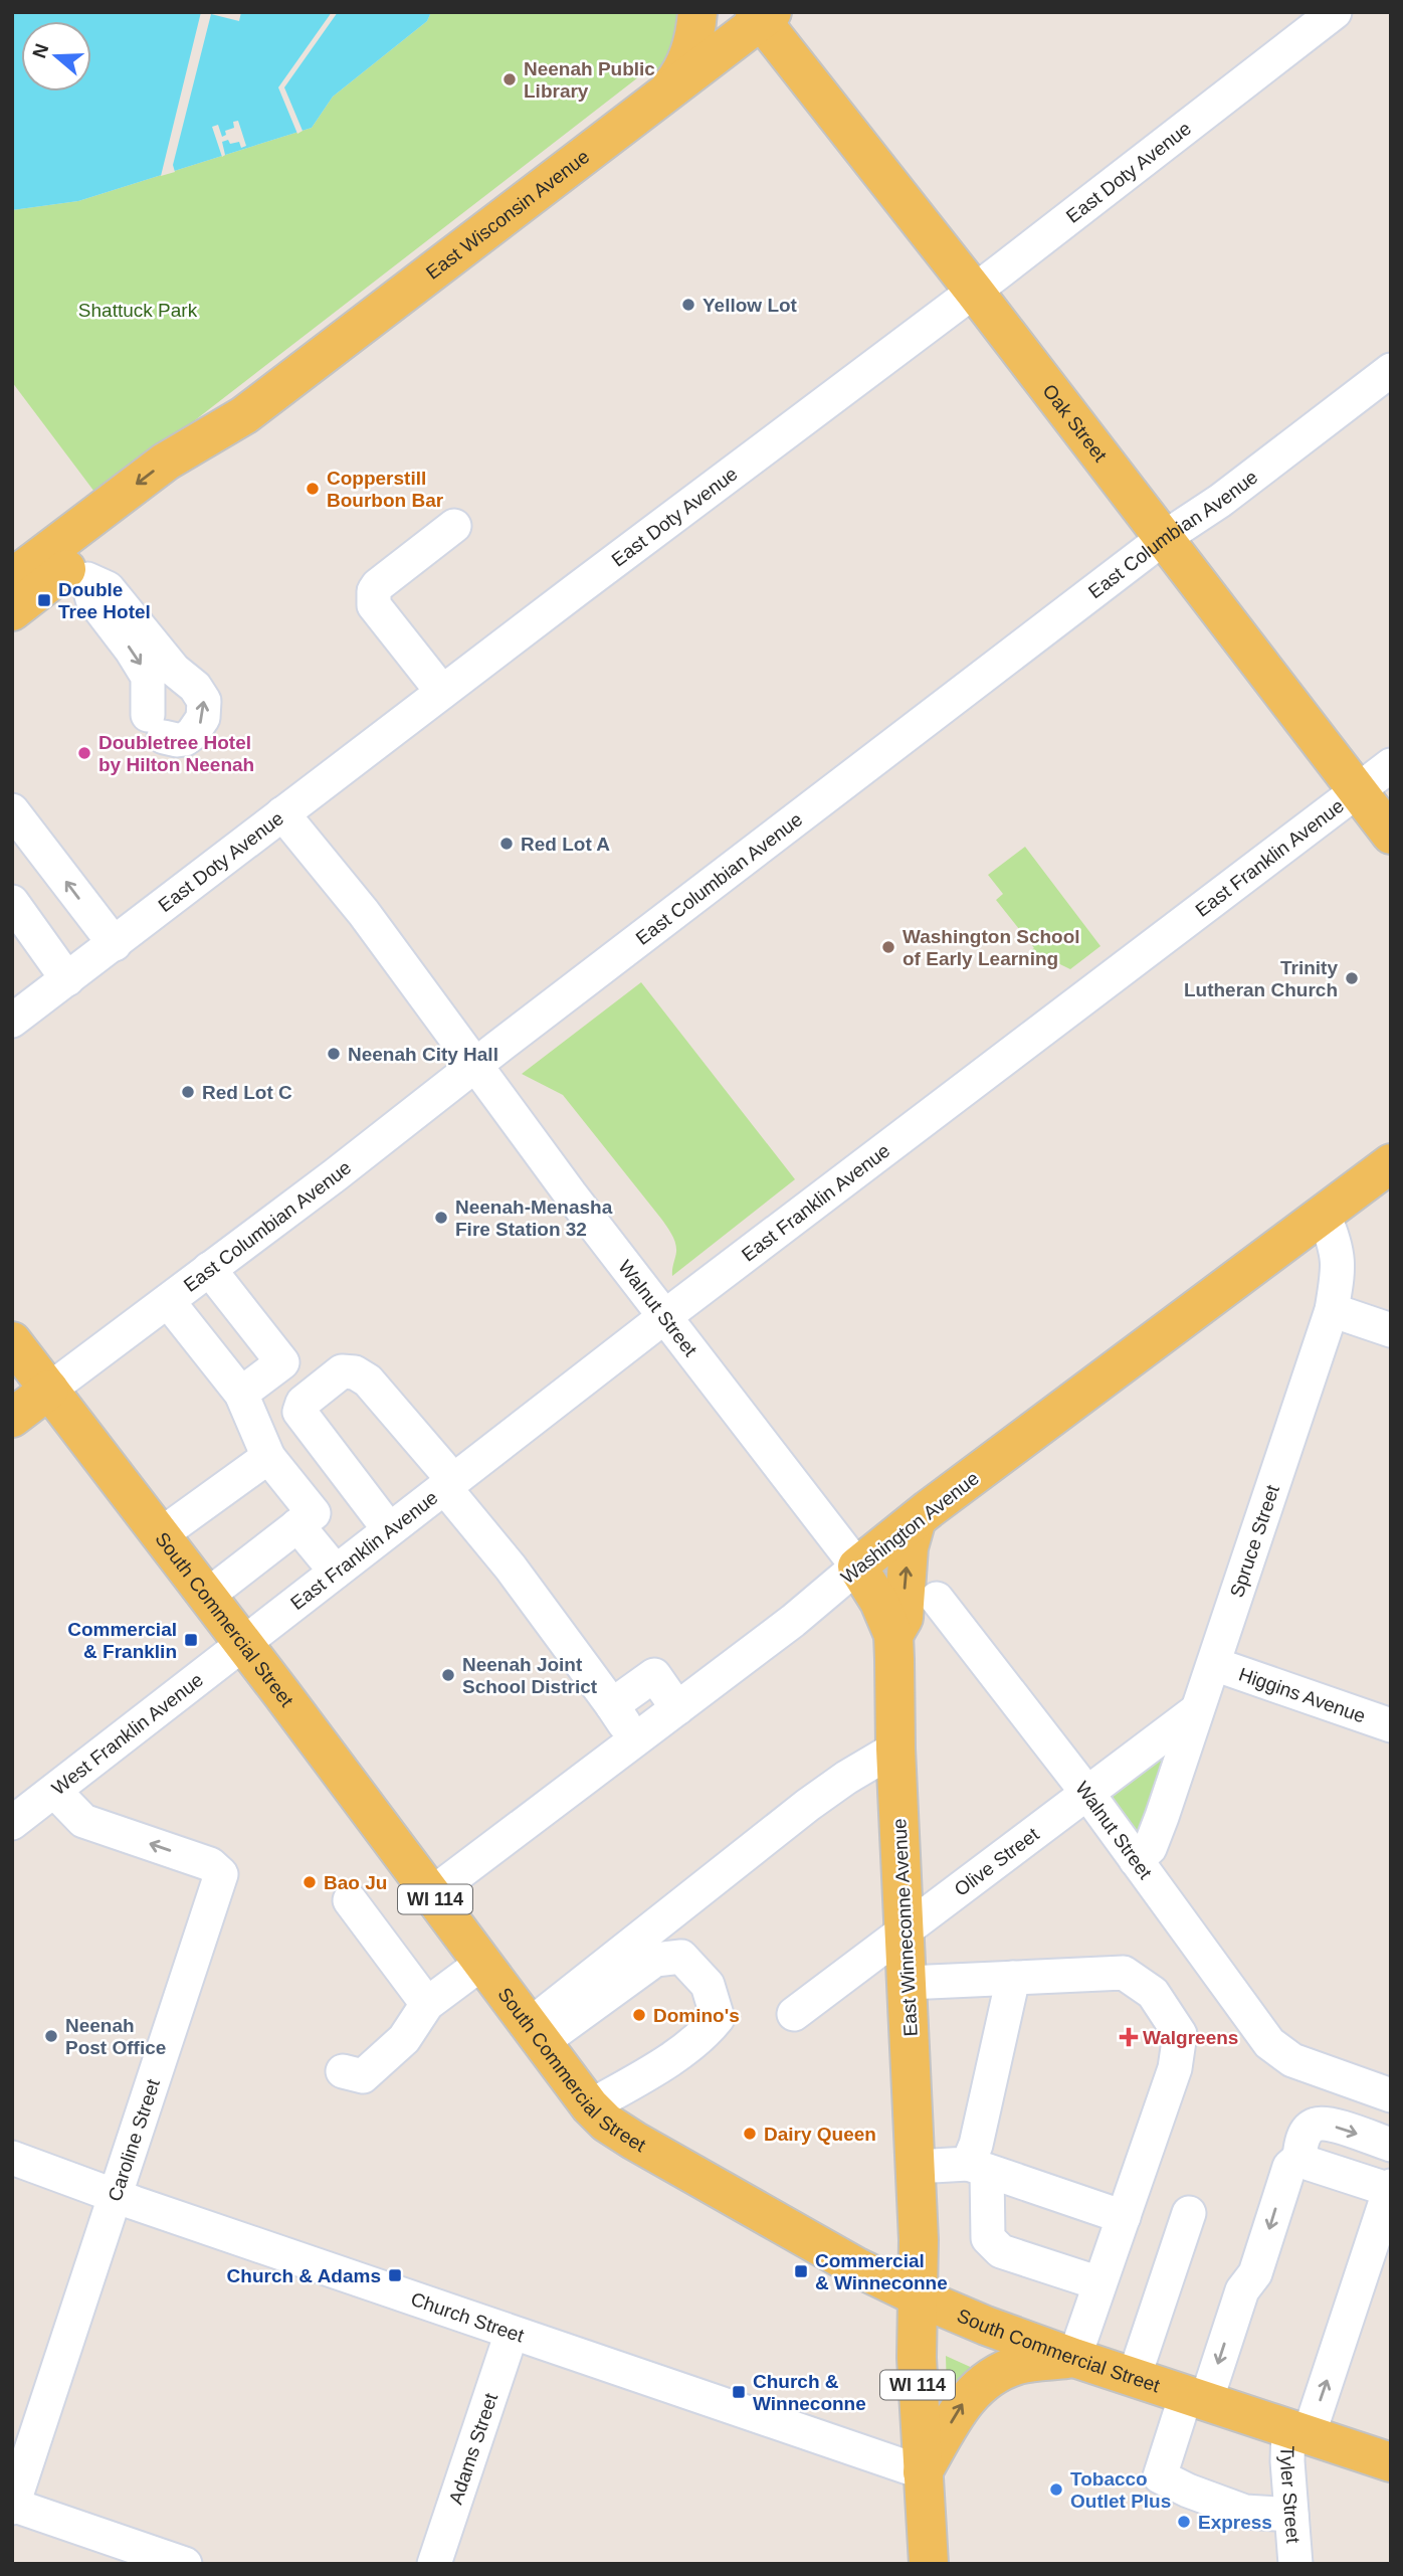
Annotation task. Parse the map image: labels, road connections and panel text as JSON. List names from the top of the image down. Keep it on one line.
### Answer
{"streets":{"main road":["East Wisconsin Avenue","Oak Street","Washington Avenue","South Commercial Street","WI 114","East Winneconne Avenue"],"street":["East Doty Avenue","East Columbian Avenue","East Franklin Avenue","Walnut Street","Spruce Street","Higgins Avenue","West Franklin Avenue","Olive Street","Caroline Street","Church Street","Adams Street","Tyler Street"]},"crossings":[["East Doty Avenue","Oak Street"],["East Doty Avenue","Walnut Street"],["East Wisconsin Avenue","Oak Street"],["Oak Street","East Columbian Avenue"],["Oak Street","East Franklin Avenue"],["East Columbian Avenue","Walnut Street"],["East Columbian Avenue","South Commercial Street"],["East Franklin Avenue","Walnut Street"],["East Franklin Avenue","South Commercial Street"],["East Franklin Avenue","West Franklin Avenue"],["Walnut Street","Washington Avenue"],["Walnut Street","Spruce Street"],["Walnut Street","Olive Street"],["Walnut Street","East Winneconne Avenue"],["Washington Avenue","Spruce Street"],["Washington Avenue","South Commercial Street"],["Washington Avenue","East Winneconne Avenue"],["Spruce Street","Higgins Avenue"],["Spruce Street","Olive Street"],["South Commercial Street","West Franklin Avenue"],["South Commercial Street","WI 114"],["South Commercial Street","East Winneconne Avenue"],["South Commercial Street","Tyler Street"],["West Franklin Avenue","Caroline Street"],["Olive Street","East Winneconne Avenue"],["WI 114","East Winneconne Avenue"],["WI 114","Church Street"],["Caroline Street","Church Street"],["Church Street","Adams Street"]],"parks":["Shattuck Park"],"places":{"other":["Neenah Public Library","Yellow Lot","Copperstill Bourbon Bar","Doubletree Hotel by Hilton Neenah","Red Lot A","Washington School of Early Learning","Trinity Lutheran Church","Neenah City Hall","Red Lot C","Neenah-Menasha Fire Station 32","Neenah Joint School District","Bao Ju","Domino's","Neenah Post Office","Dairy Queen","Tobacco Outlet Plus","Express"],"transit":["Double Tree Hotel","Commercial & Franklin","Commercial & Winneconne","Church & Adams","Church & Winneconne"],"health":["Walgreens"]},"north":"left"}
